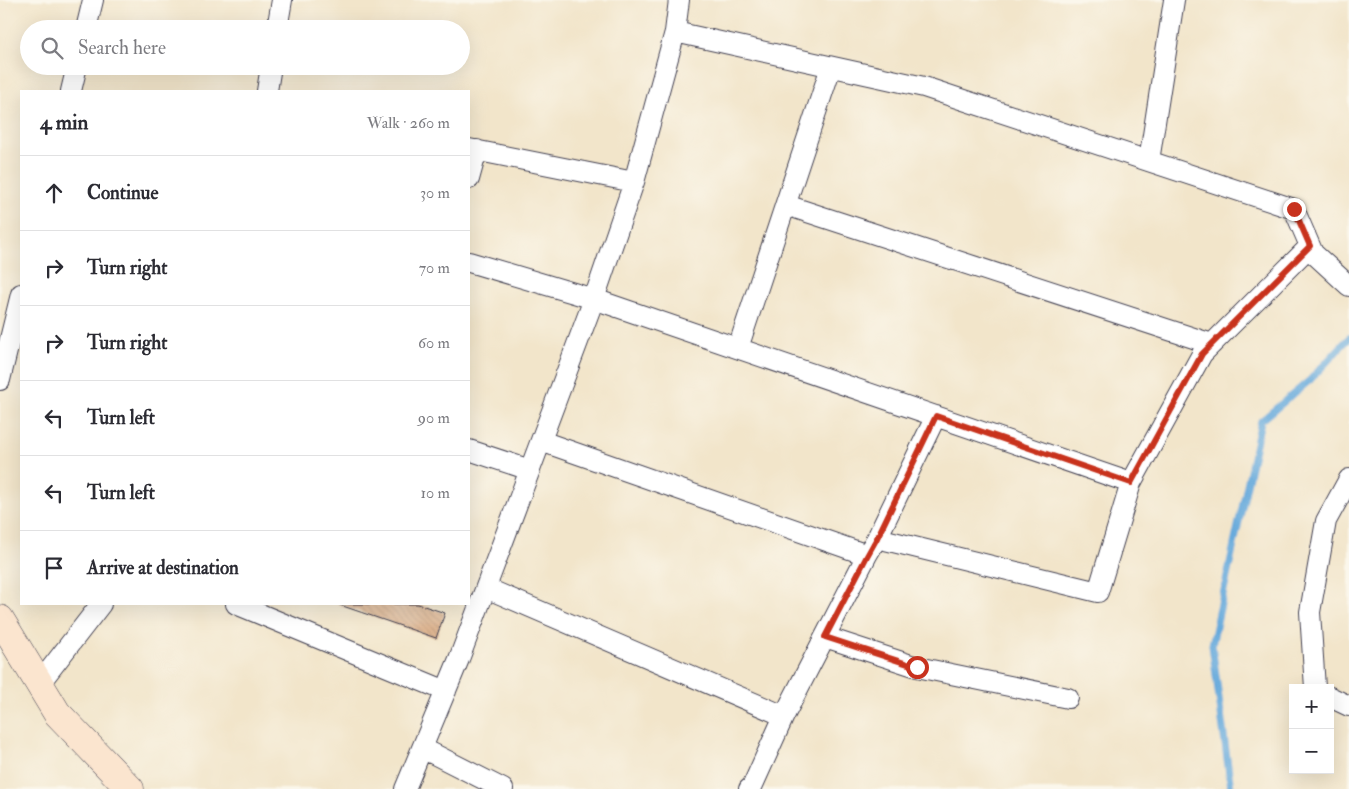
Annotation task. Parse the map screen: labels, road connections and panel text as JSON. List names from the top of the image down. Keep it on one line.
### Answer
{"page":{"search":"Search here","heading":["4 min","Walk · 260 m"],"list":[["Continue","30 m"],["Turn right","70 m"],["Turn right","60 m"],["Turn left","90 m"],["Turn left","10 m"],"Arrive at destination"],"map_buttons":["+","−"]}}
